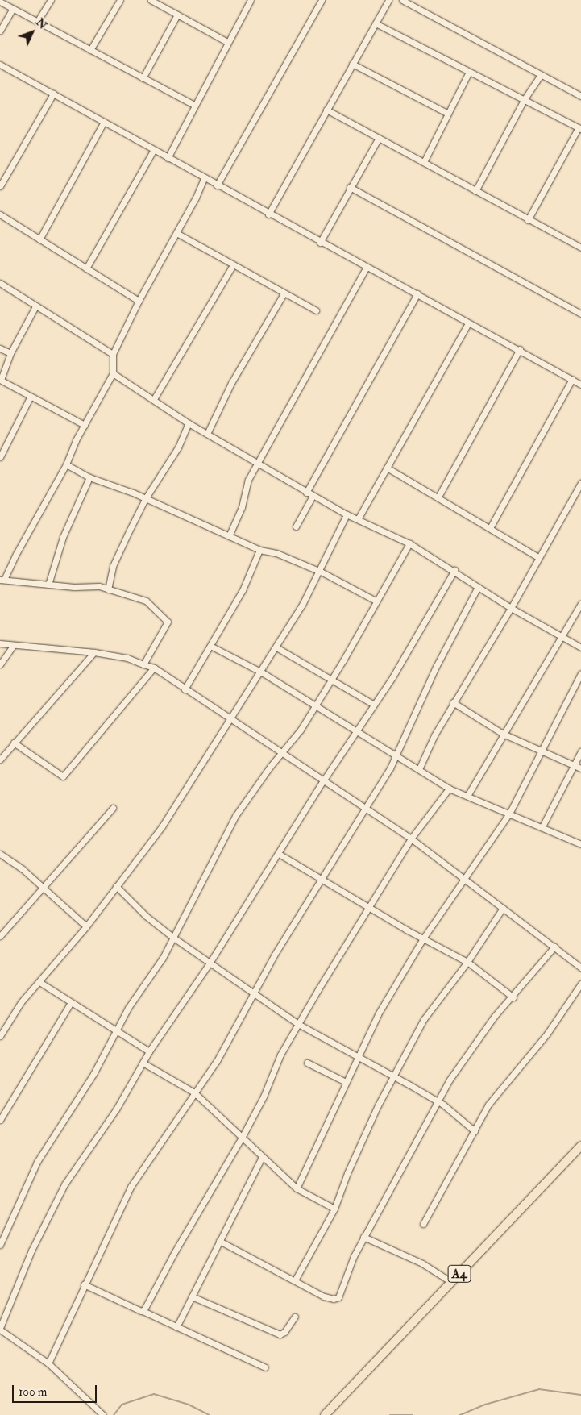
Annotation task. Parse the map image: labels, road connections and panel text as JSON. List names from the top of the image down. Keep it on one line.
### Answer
{"streets":{"highway":["A4"]},"scale_bar":"100 m","north":"top right"}
